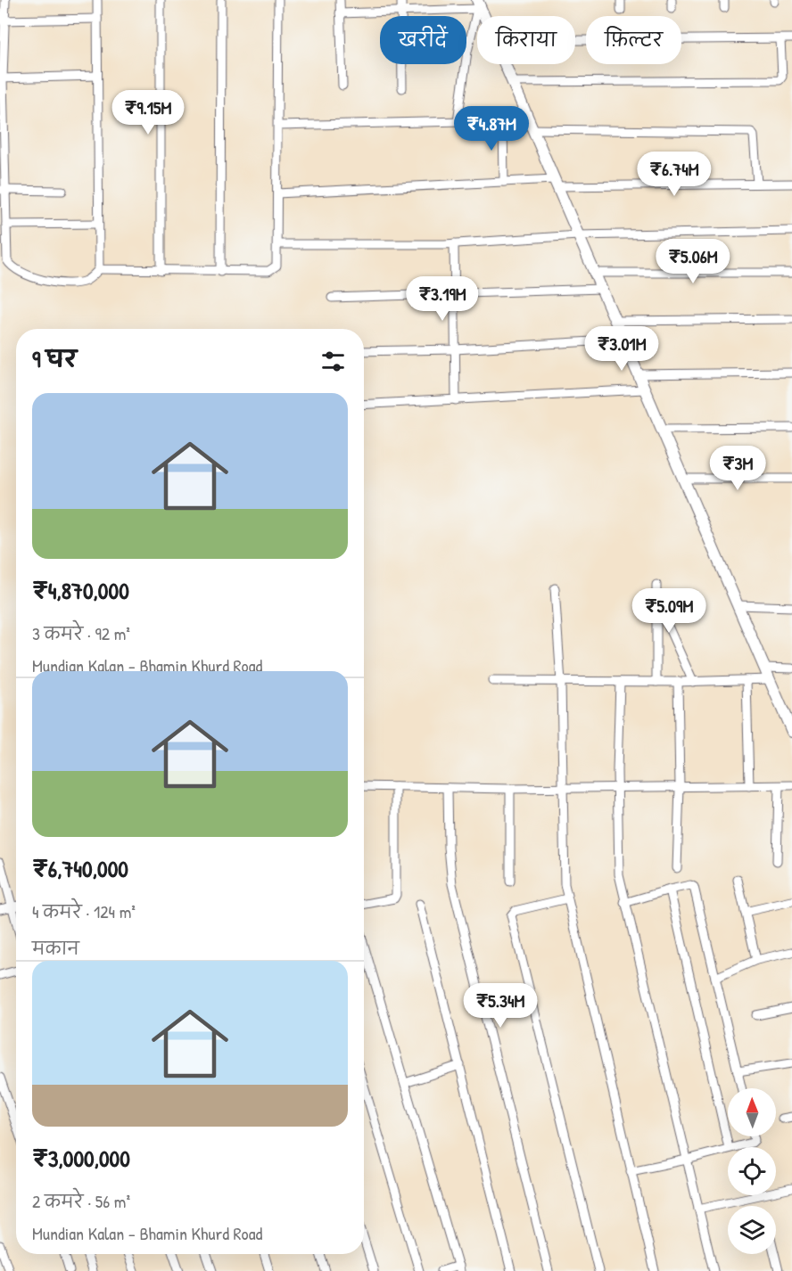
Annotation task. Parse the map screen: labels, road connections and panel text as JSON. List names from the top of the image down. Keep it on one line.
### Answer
{"north":"top","page":{"chip":["खरीदें","किराया","फ़िल्टर"],"price":["₹9.15M","₹4.87M","₹6.74M","₹5.06M","₹3.19M","₹3.01M","₹3M","₹5.09M","₹5.34M"],"heading":"9 घर","list":[{"name":"₹4,870,000","note":"3 कमरे · 92 m² · Mundian Kalan - Bhamin Khurd Road"},{"name":"₹6,740,000","note":"4 कमरे · 124 m² · मकान"},{"name":"₹3,000,000","note":"2 कमरे · 56 m² · Mundian Kalan - Bhamin Khurd Road"}]}}
